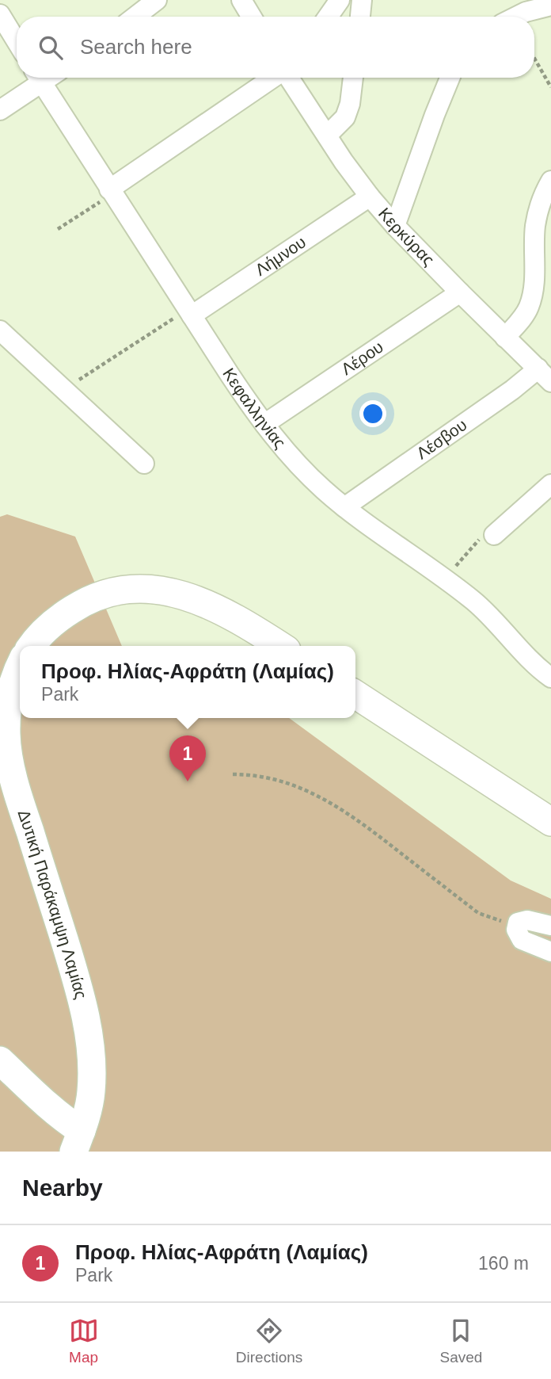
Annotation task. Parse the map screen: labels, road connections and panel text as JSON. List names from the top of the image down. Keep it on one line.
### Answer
{"streets":{"main road":["Δυτική Παράκαμψη Λαμίας"],"street":["Κερκύρας","Λήμνου","Λέρου","Κεφαλληνίας","Λέσβου"]},"crossings":[["Κερκύρας","Λήμνου"],["Κερκύρας","Λέρου"],["Κερκύρας","Λέσβου"],["Λήμνου","Κεφαλληνίας"],["Λέρου","Κεφαλληνίας"],["Κεφαλληνίας","Λέσβου"]],"page":{"search":"Search here","popup":["Προφ. Ηλίας-Αφράτη (Λαμίας)","Park"],"pins":"1","heading":"Nearby","list":[{"mark":"1","name":"Προφ. Ηλίας-Αφράτη (Λαμίας)","note":"Park","value":"160 m"}],"nav":["Map","Directions","Saved"]}}
